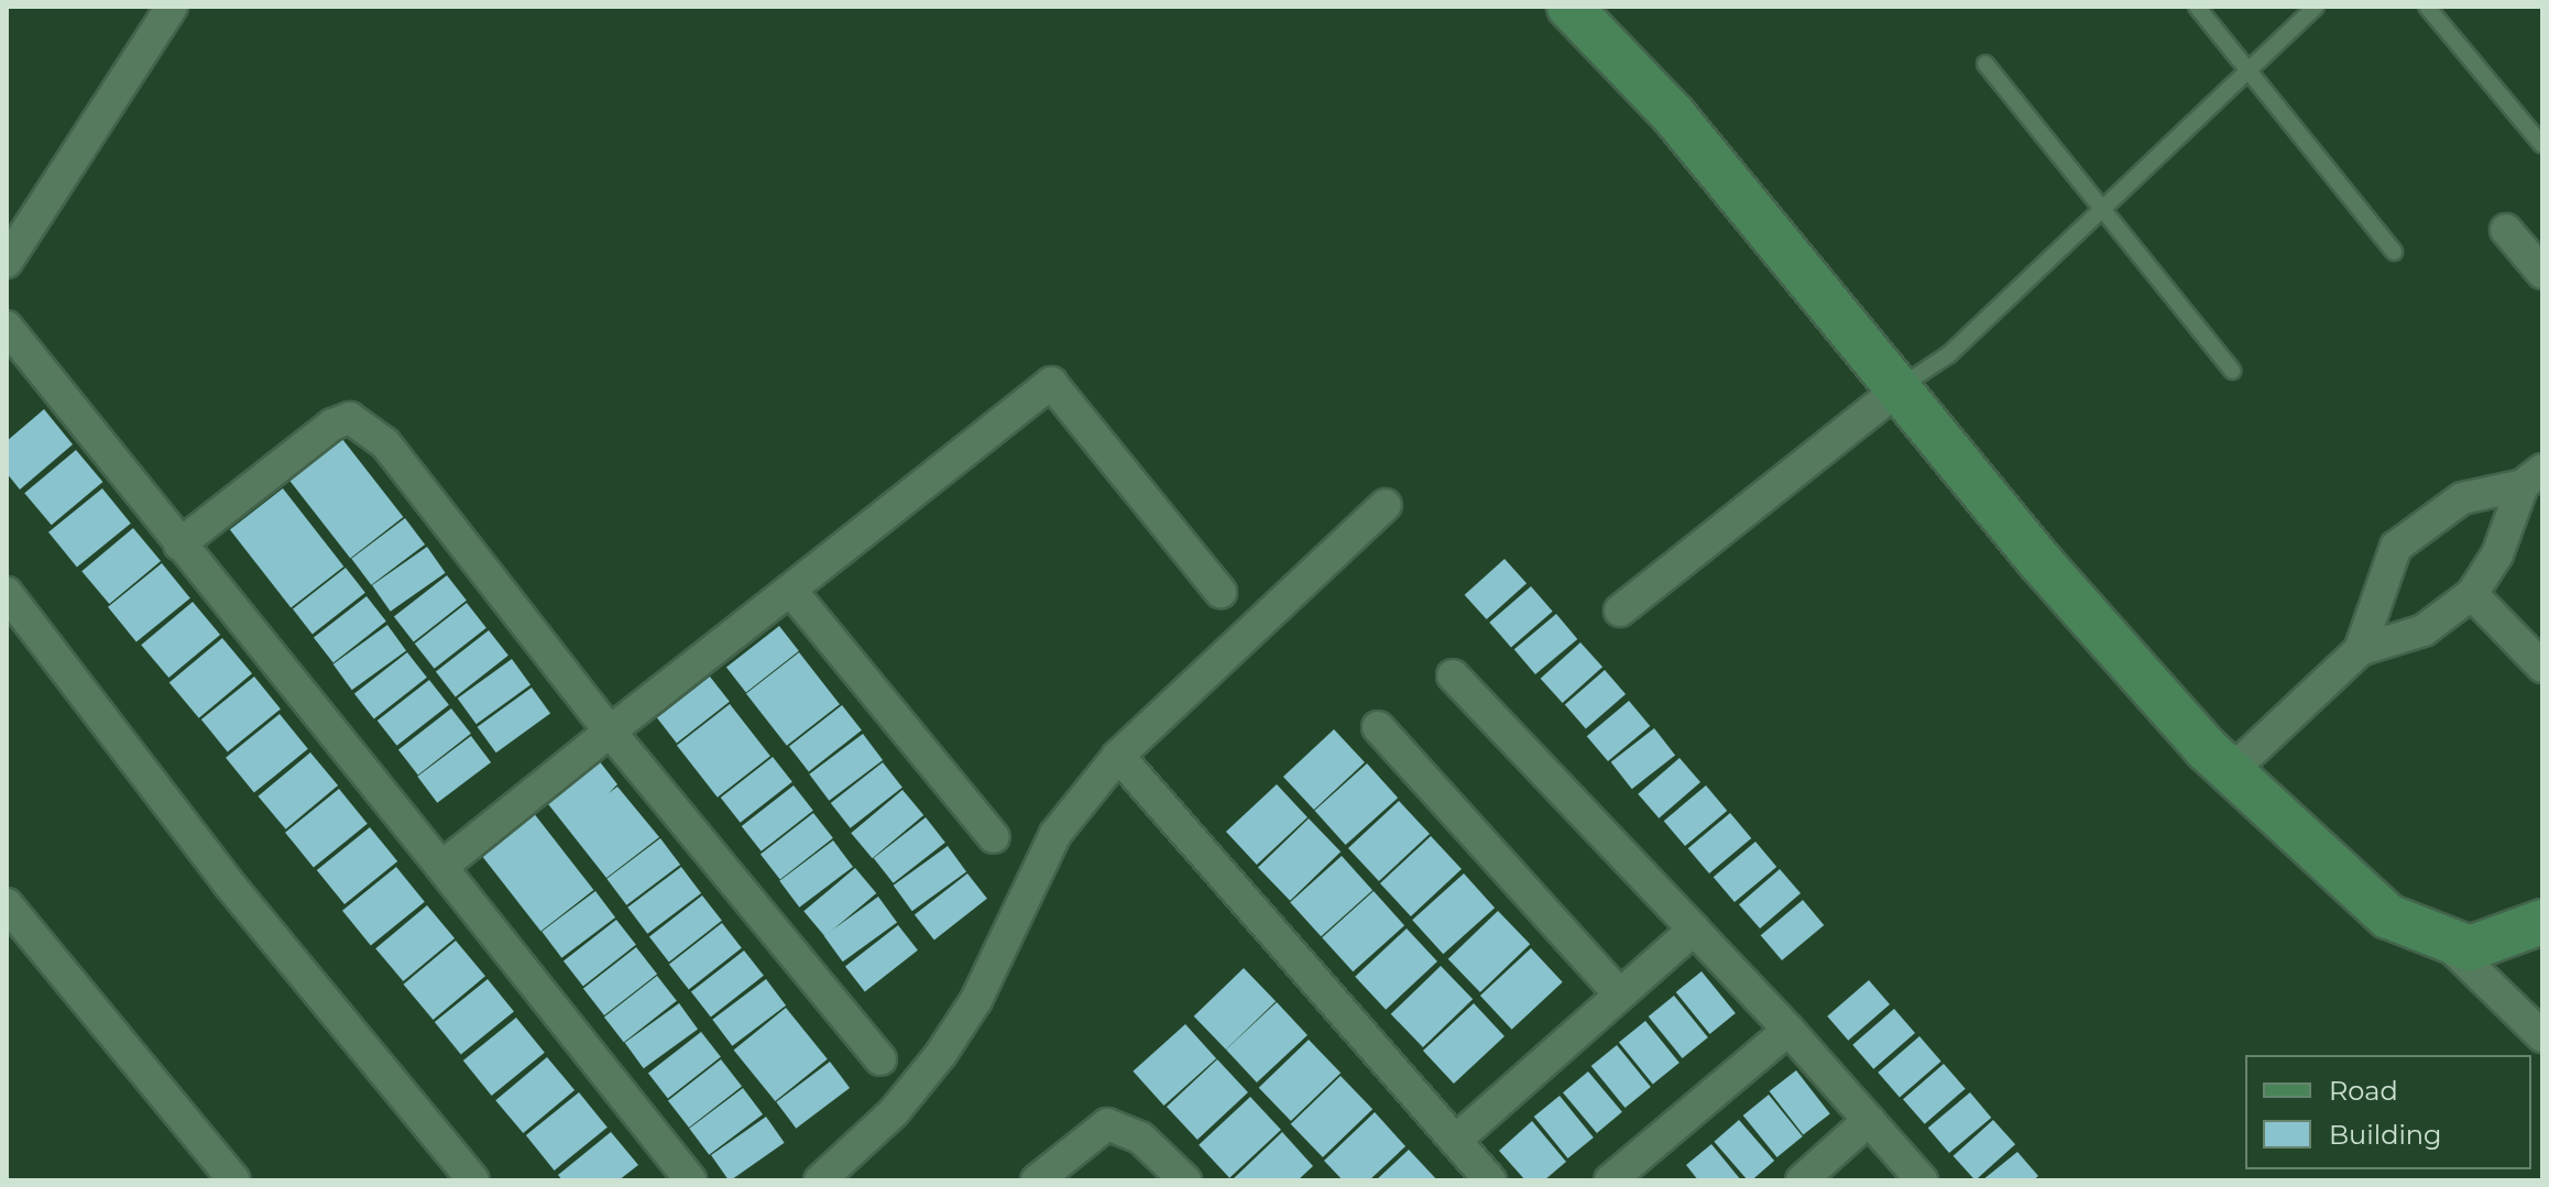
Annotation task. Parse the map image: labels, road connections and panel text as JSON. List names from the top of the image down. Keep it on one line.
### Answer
{"legend":["Road","Building"]}
